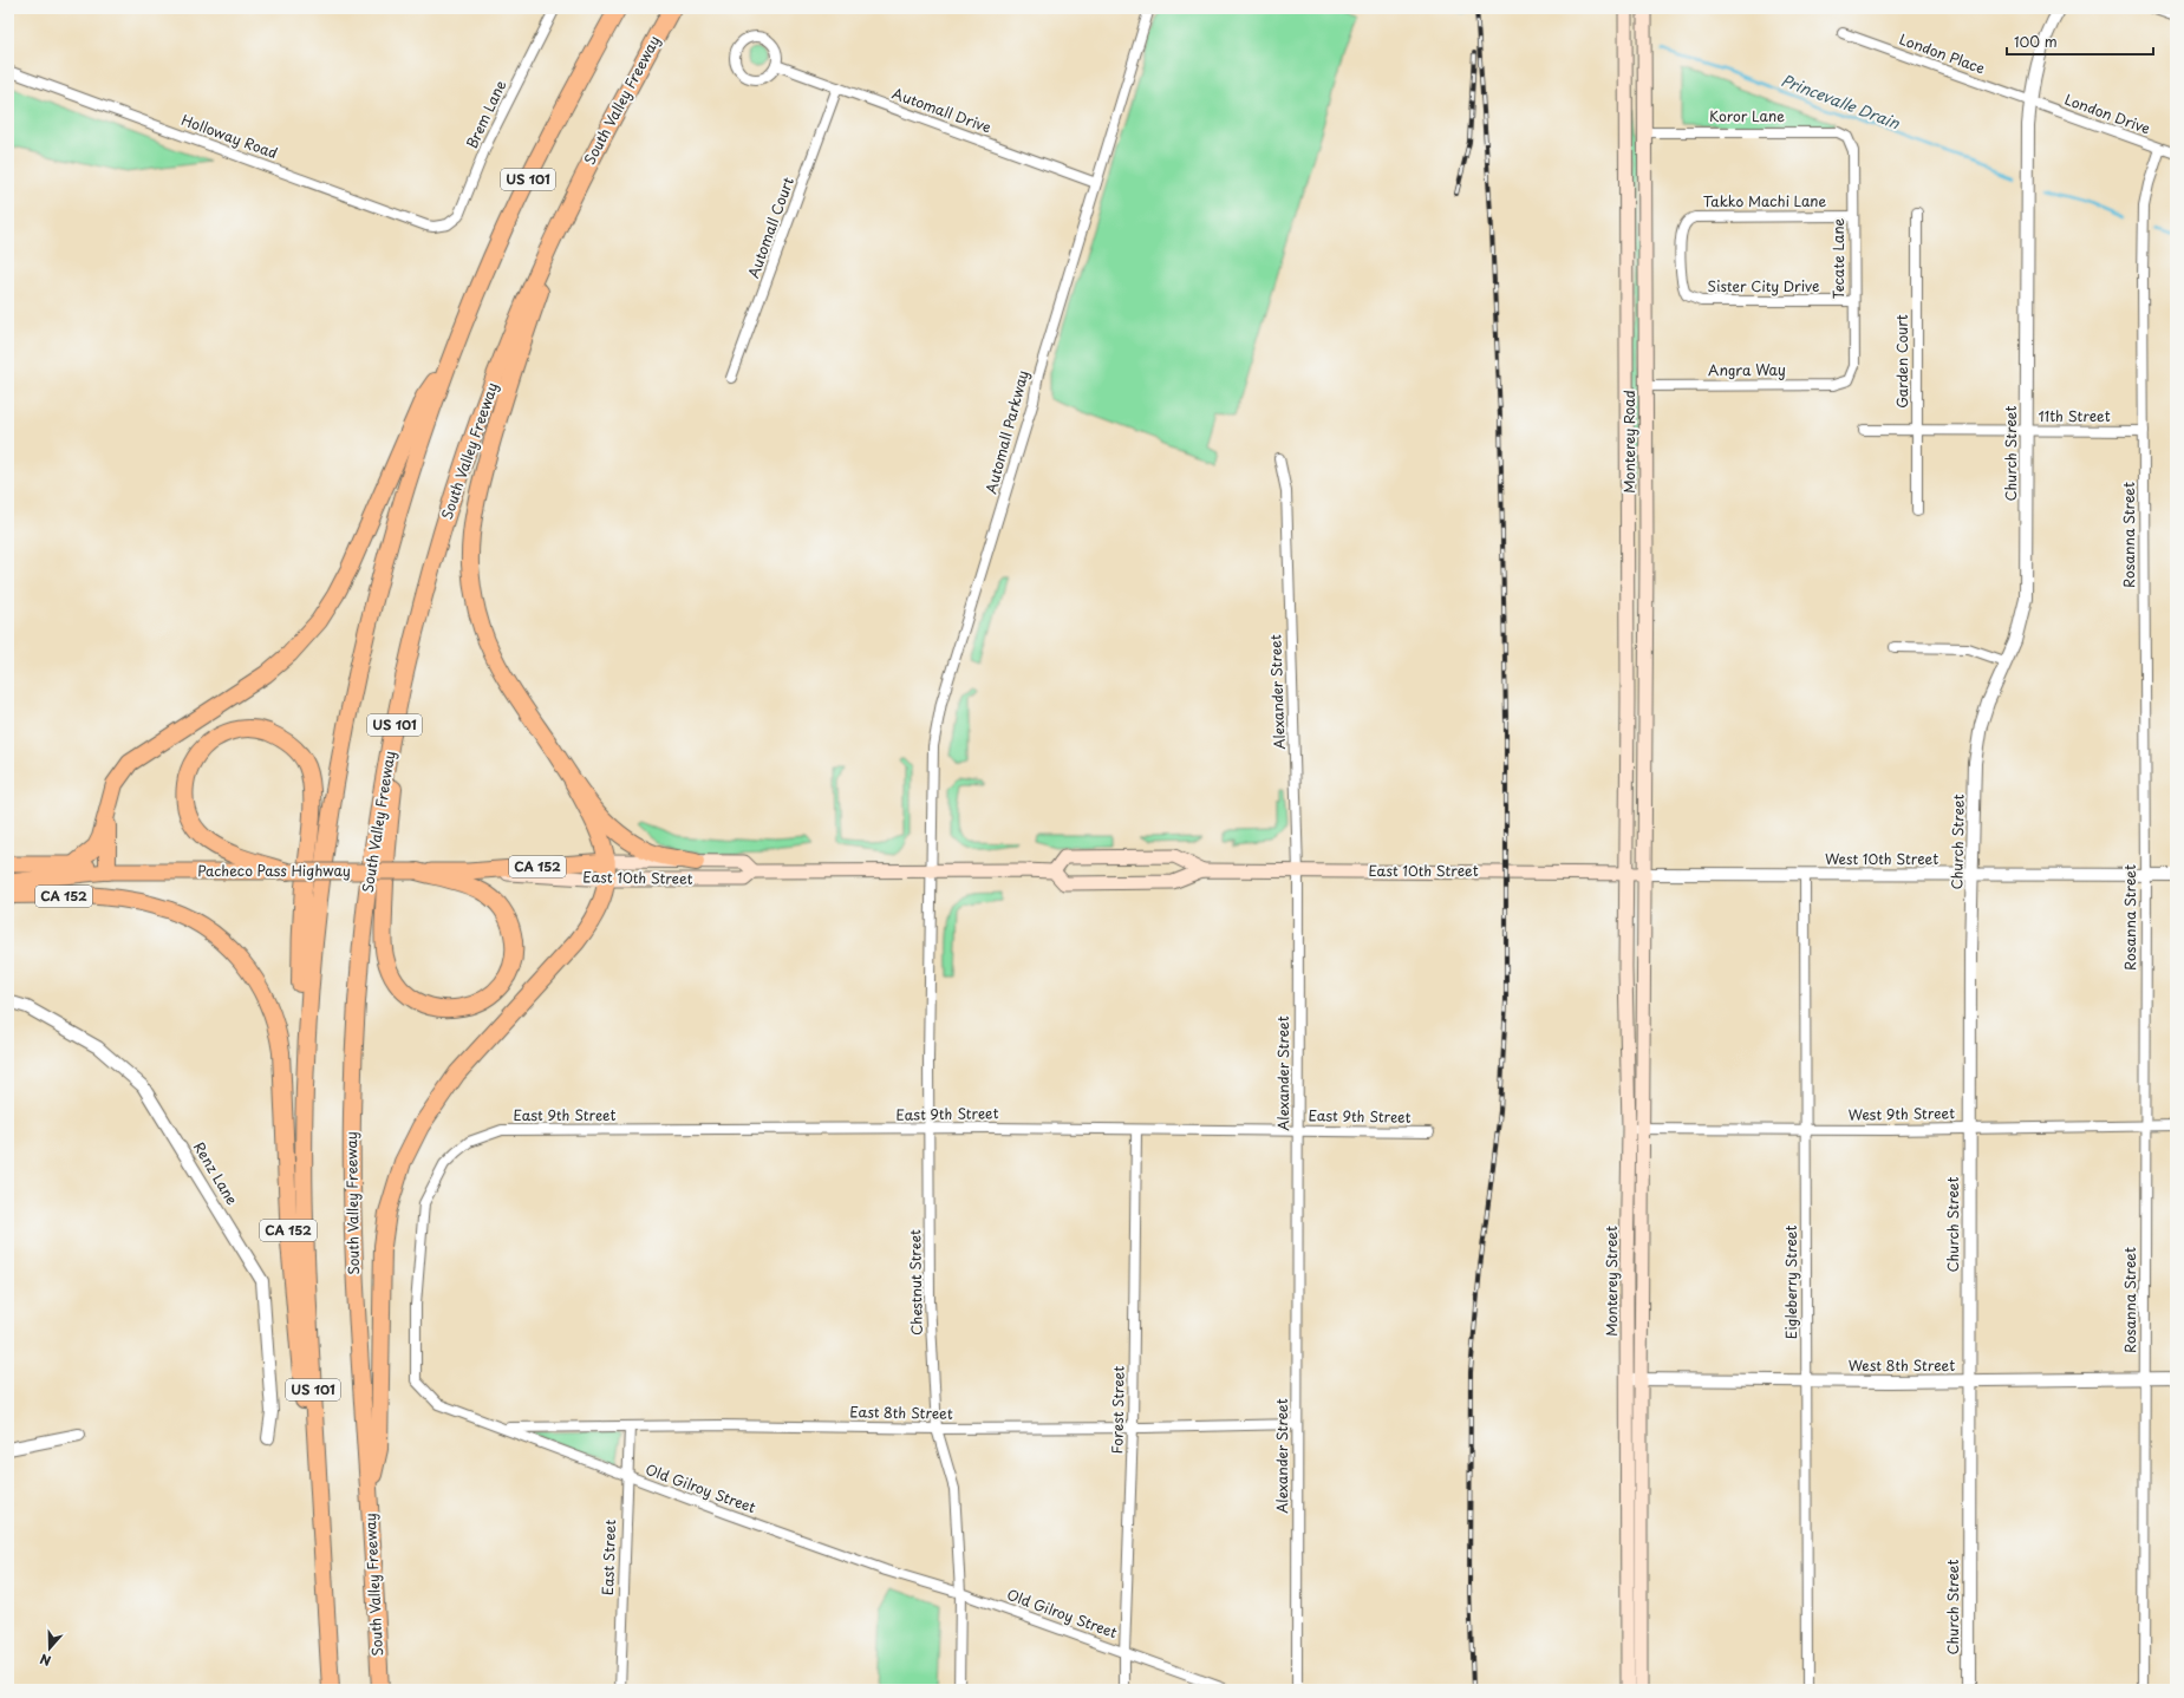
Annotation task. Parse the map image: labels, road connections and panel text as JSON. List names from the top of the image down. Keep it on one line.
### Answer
{"streets":{"highway":["South Valley Freeway","US 101","CA 152","Pacheco Pass Highway","East 10th Street"],"main road":["Monterey Road","Monterey Street"],"street":["London Place","Automall Drive","Brem Lane","London Drive","Koror Lane","Holloway Road","Takko Machi Lane","Automall Court","Tecate Lane","Sister City Drive","Garden Court","Angra Way","11th Street","Automall Parkway","Church Street","Rosanna Street","Alexander Street","West 10th Street","East 9th Street","West 9th Street","Renz Lane","Chestnut Street","Eigleberry Street","West 8th Street","Forest Street","East 8th Street","Old Gilroy Street","East Street"]},"crossings":[["London Place","London Drive"],["London Place","Church Street"],["Automall Drive","Automall Court"],["Automall Drive","Automall Parkway"],["Brem Lane","Holloway Road"],["London Drive","Church Street"],["London Drive","Rosanna Street"],["Koror Lane","Tecate Lane"],["Koror Lane","Monterey Road"],["US 101","CA 152"],["Takko Machi Lane","Tecate Lane"],["Takko Machi Lane","Sister City Drive"],["Tecate Lane","Sister City Drive"],["Tecate Lane","Angra Way"],["Garden Court","11th Street"],["Angra Way","Monterey Road"],["11th Street","Church Street"],["11th Street","Rosanna Street"],["Automall Parkway","East 10th Street"],["Automall Parkway","Chestnut Street"],["Monterey Road","West 10th Street"],["Monterey Road","East 10th Street"],["Monterey Road","Monterey Street"],["Church Street","West 10th Street"],["Church Street","West 9th Street"],["Church Street","West 8th Street"],["Rosanna Street","West 10th Street"],["Rosanna Street","West 9th Street"],["Rosanna Street","West 8th Street"],["Alexander Street","East 10th Street"],["Alexander Street","East 9th Street"],["Alexander Street","East 8th Street"],["West 10th Street","East 10th Street"],["West 10th Street","Monterey Street"],["West 10th Street","Eigleberry Street"],["Pacheco Pass Highway","East 10th Street"],["East 10th Street","Monterey Street"],["East 10th Street","Chestnut Street"],["East 9th Street","Chestnut Street"],["East 9th Street","Forest Street"],["East 9th Street","Old Gilroy Street"],["West 9th Street","Monterey Street"],["West 9th Street","Eigleberry Street"],["Monterey Street","West 8th Street"],["Chestnut Street","East 8th Street"],["Chestnut Street","Old Gilroy Street"],["Eigleberry Street","West 8th Street"],["Forest Street","East 8th Street"],["Forest Street","Old Gilroy Street"],["East 8th Street","Old Gilroy Street"],["East 8th Street","East Street"],["Old Gilroy Street","East Street"]],"water":["Princevalle Drain"],"scale_bar":"100 m","north":"bottom"}
